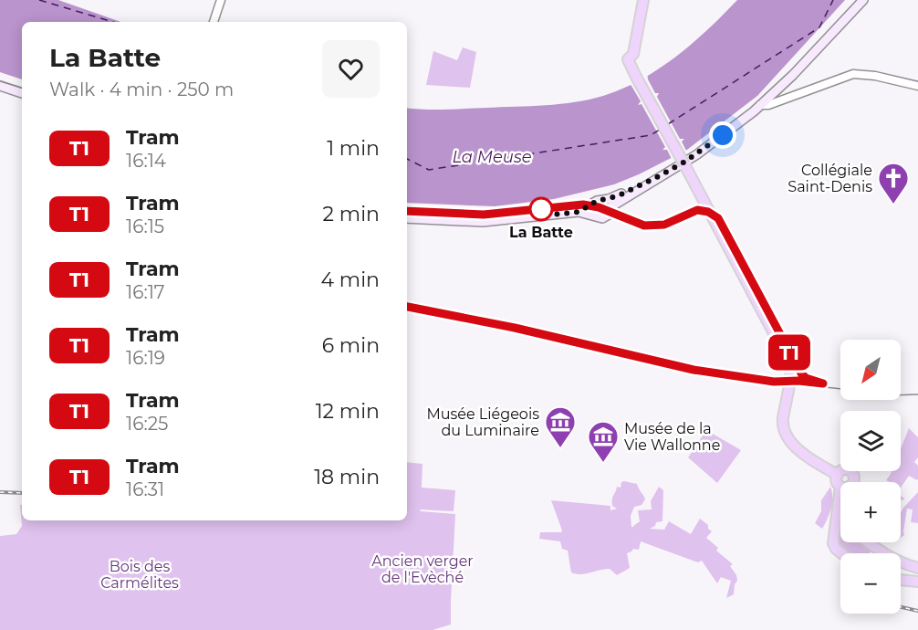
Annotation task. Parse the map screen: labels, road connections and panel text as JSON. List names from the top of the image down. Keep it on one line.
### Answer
{"water":["La Meuse"],"parks":["Ancien verger de l'Evèché","Bois des Carmélites"],"places":{"church":["Collégiale Saint-Denis"],"other":["La Batte"],"museum":["Musée Liégeois du Luminaire","Musée de la Vie Wallonne"]},"lines":["tram line T1"],"north":"bottom left","page":{"on_map":"T1","heading":["La Batte","Walk · 4 min · 250 m"],"list":[{"mark":"T1","name":"Tram","note":"16:14","value":"1 min"},{"mark":"T1","name":"Tram","note":"16:15","value":"2 min"},{"mark":"T1","name":"Tram","note":"16:17","value":"4 min"},{"mark":"T1","name":"Tram","note":"16:19","value":"6 min"},{"mark":"T1","name":"Tram","note":"16:25","value":"12 min"},{"mark":"T1","name":"Tram","note":"16:31","value":"18 min"}],"map_buttons":["+","−"]}}
